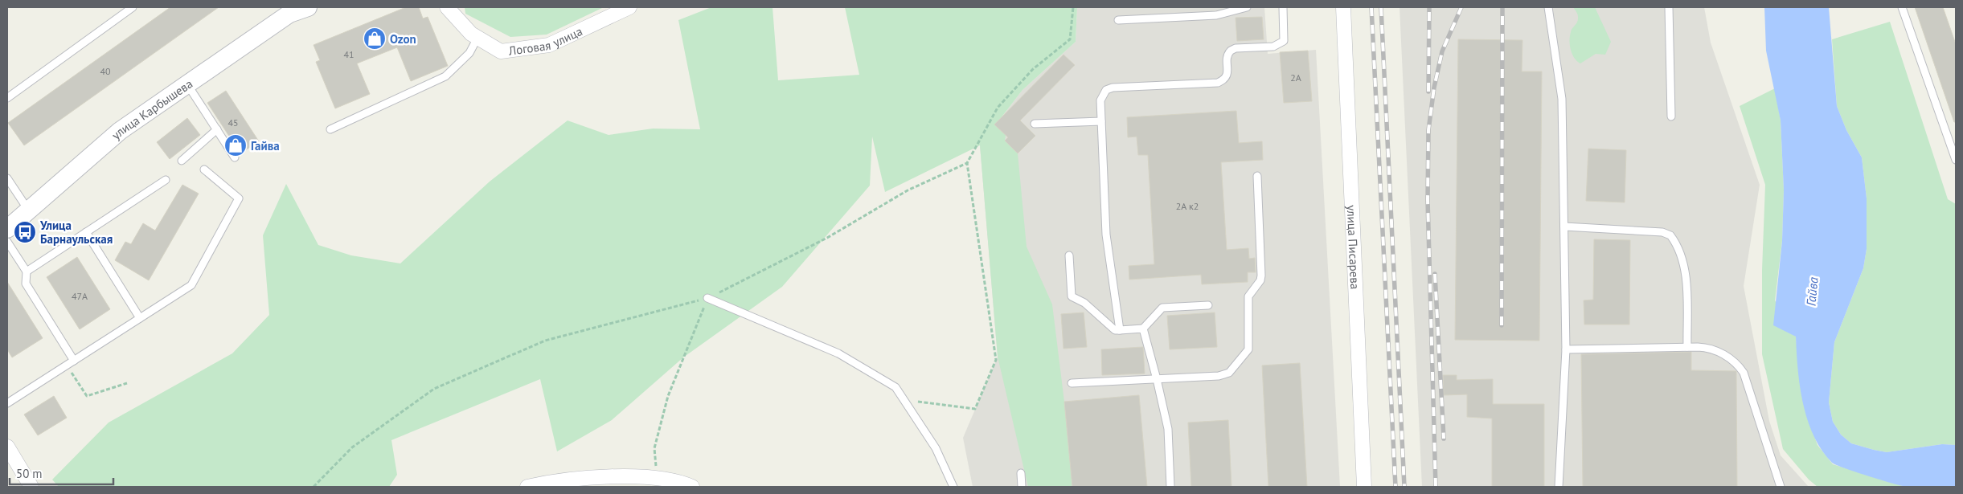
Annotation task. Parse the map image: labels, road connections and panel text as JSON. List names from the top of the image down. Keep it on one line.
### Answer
{"streets":{"street":["Логовая улица","улица Карбышева","улица Писарева"]},"water":["Гайва"],"places":{"shop":["Ozon","Гайва"],"bus stop":["Улица Барнаульская"]},"house_numbers":["41","40","2А","45","2А к2","47А"],"scale_bar":"50 m"}
